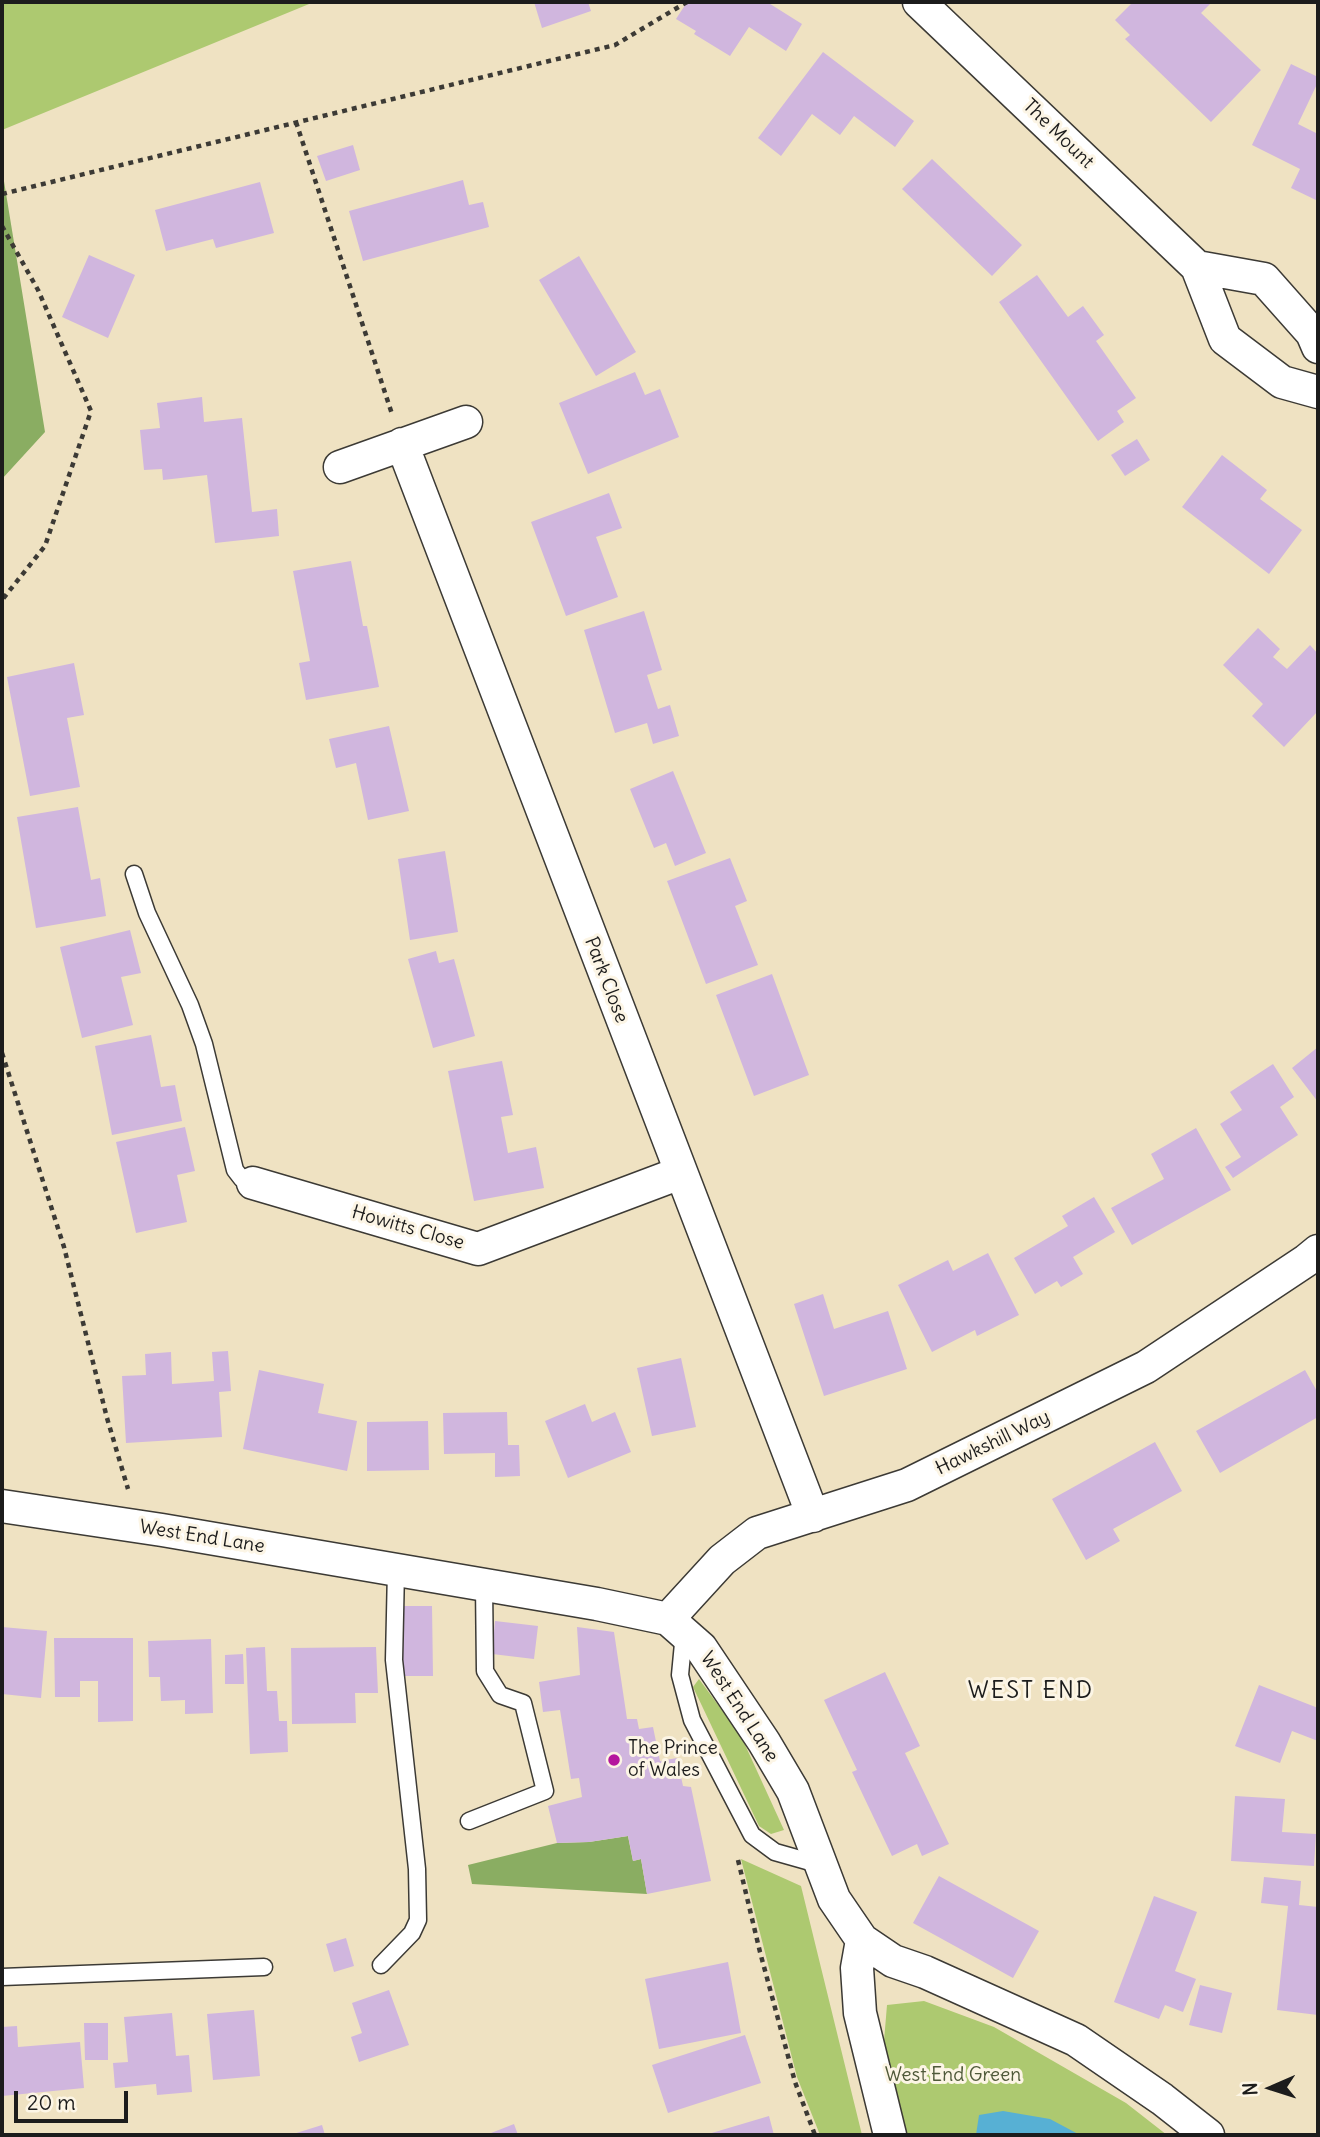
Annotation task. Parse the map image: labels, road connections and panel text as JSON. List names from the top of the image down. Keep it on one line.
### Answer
{"streets":{"street":["The Mount","Park Close","Howitts Close","Hawkshill Way","West End Lane"]},"crossings":[["Park Close","Howitts Close"],["Park Close","Hawkshill Way"],["Hawkshill Way","West End Lane"]],"districts":["WEST END"],"parks":["West End Green"],"places":["The Prince of Wales"],"scale_bar":"20 m","north":"left"}
